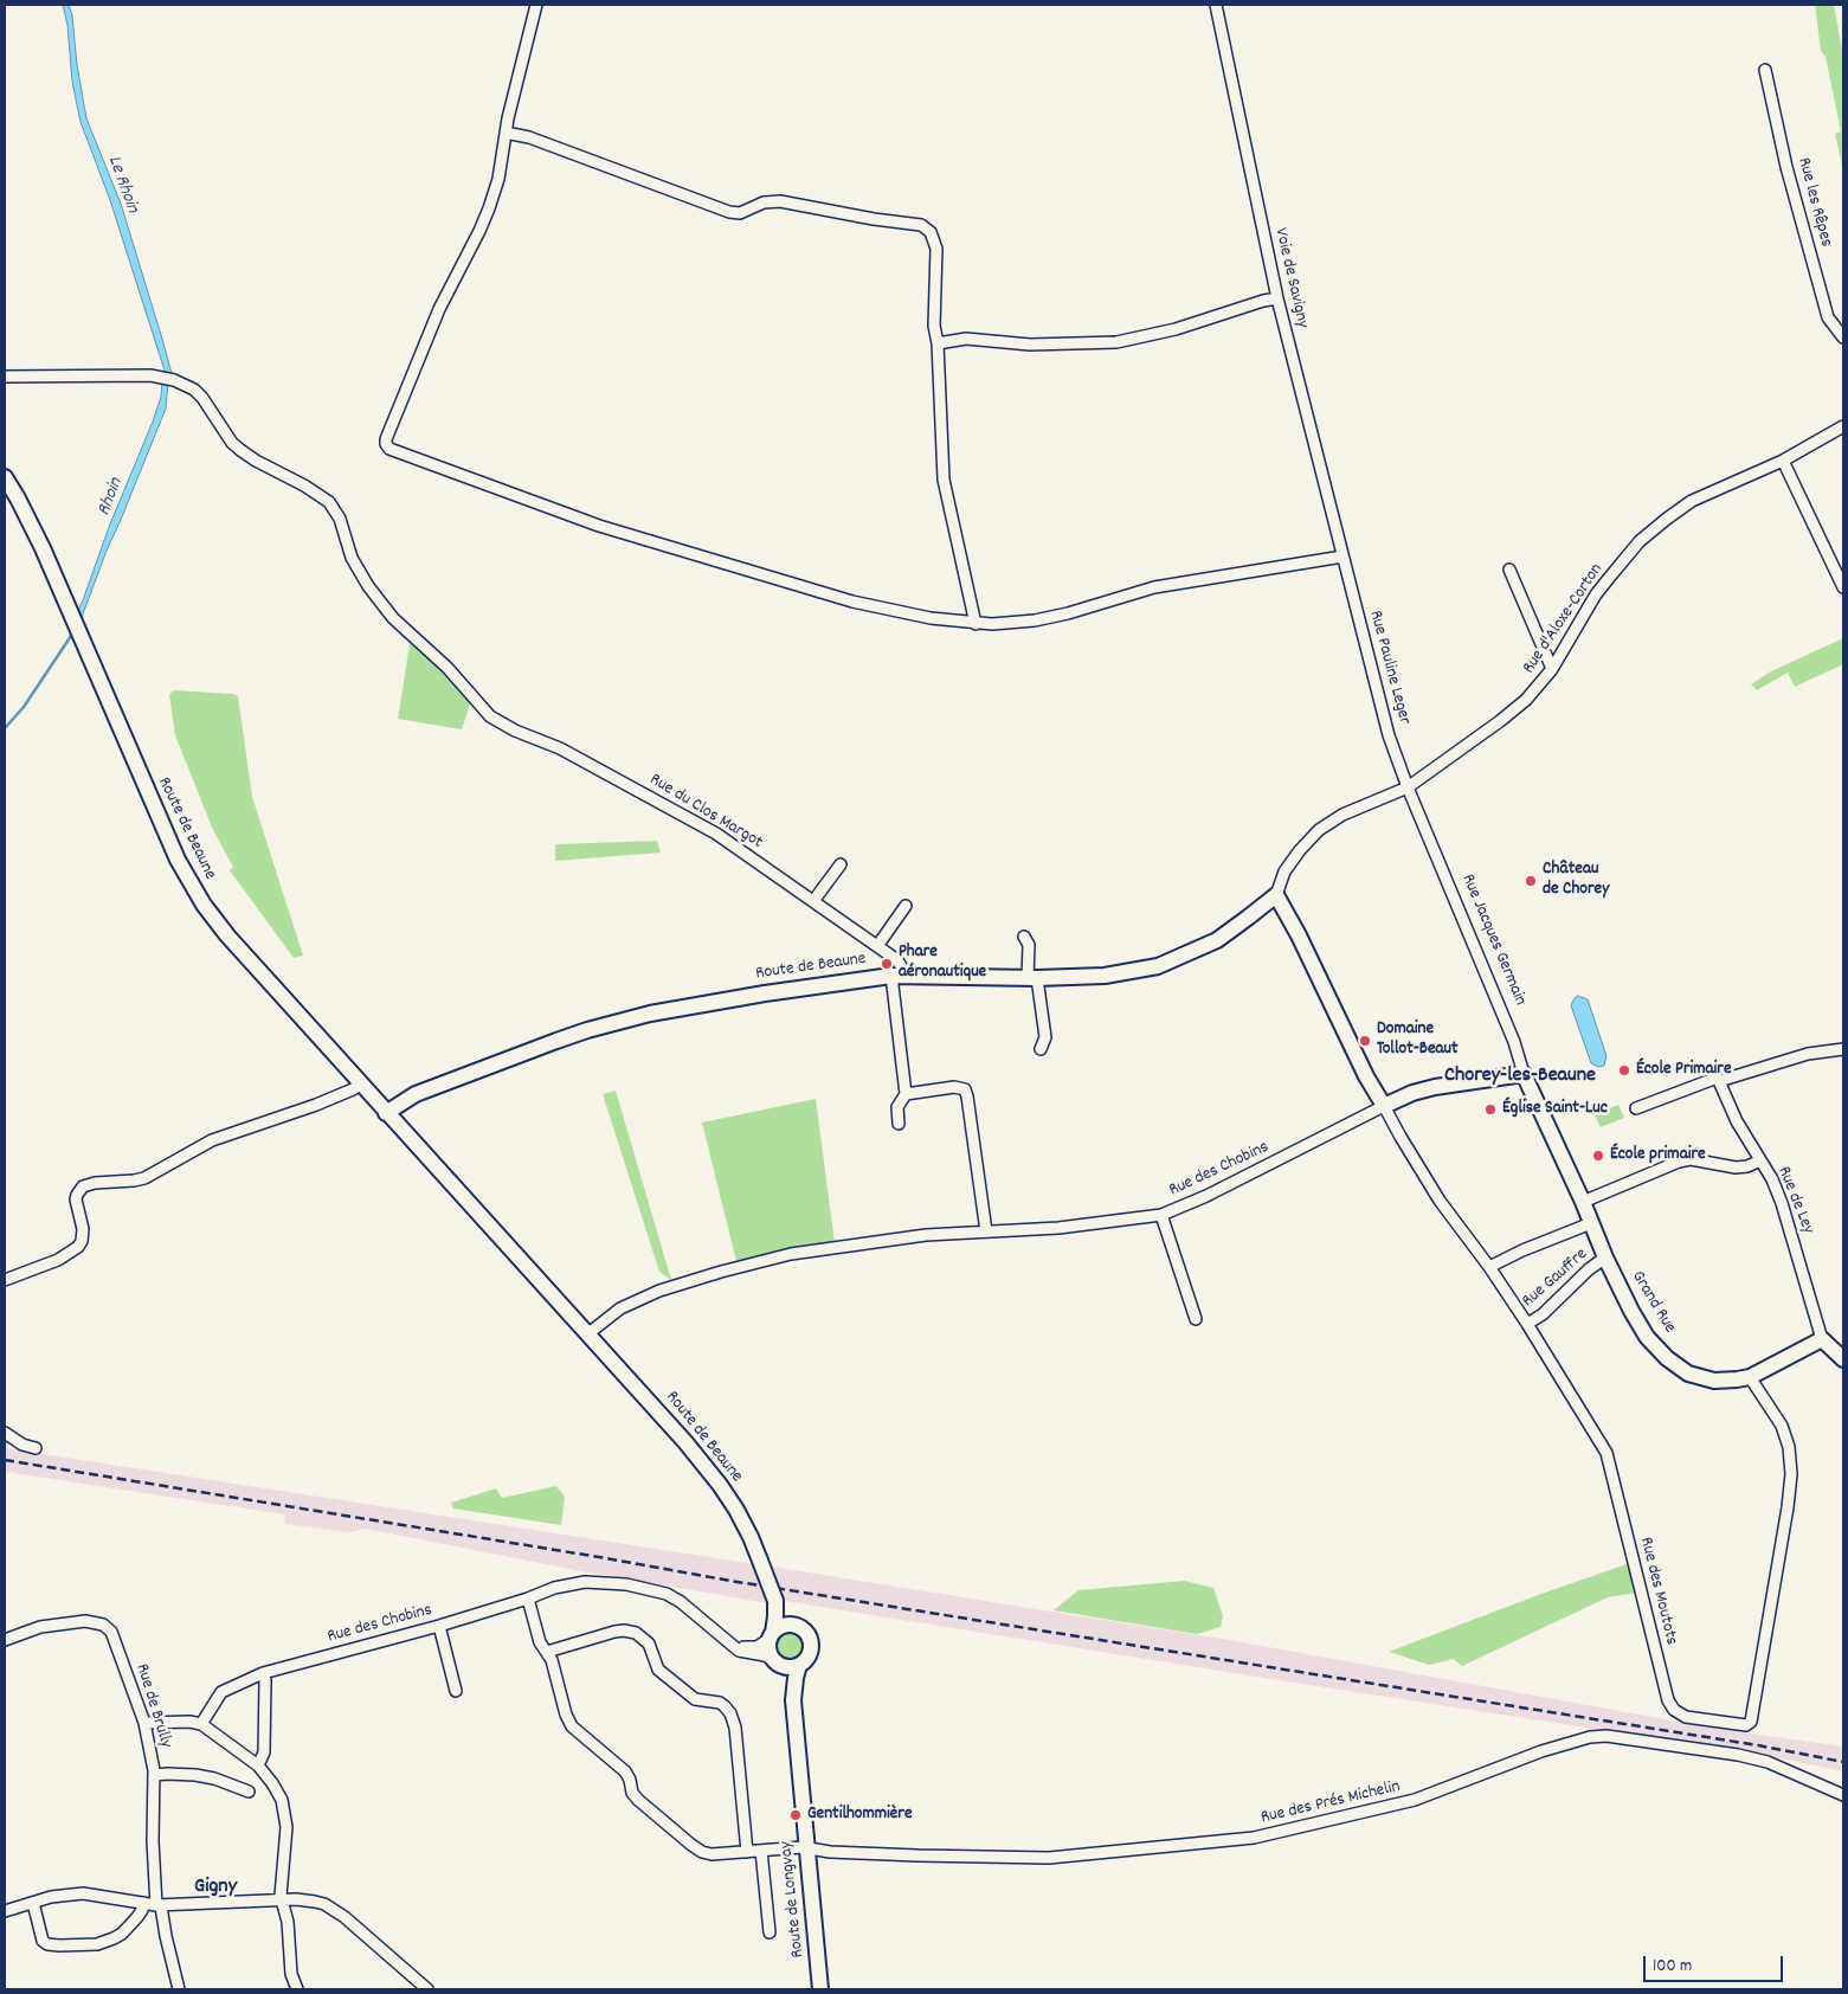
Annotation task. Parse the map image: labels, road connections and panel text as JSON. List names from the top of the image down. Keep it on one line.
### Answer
{"streets":{"street":["Rue les Rêpes","Voie de Savigny","Rue d'Aloxe-Corton","Rue Pauline Leger","Rue du Clos Margot","Route de Beaune","Rue Jacques Germain","Rue des Chobins","Rue de Ley","Rue Gauffre","Grand Rue","Rue des Moutots","Rue de Brully","Rue des Prés Michelin","Route de Longvay"]},"crossings":[["Voie de Savigny","Rue Pauline Leger"],["Rue d'Aloxe-Corton","Rue Pauline Leger"],["Rue d'Aloxe-Corton","Route de Beaune"],["Rue d'Aloxe-Corton","Rue Jacques Germain"],["Rue Pauline Leger","Rue Jacques Germain"],["Rue du Clos Margot","Route de Beaune"],["Route de Beaune","Rue des Chobins"],["Rue Jacques Germain","Grand Rue"],["Rue des Chobins","Rue des Moutots"],["Rue des Chobins","Rue des Prés Michelin"],["Rue de Ley","Grand Rue"],["Rue Gauffre","Grand Rue"],["Rue Gauffre","Rue des Moutots"],["Grand Rue","Rue des Moutots"],["Rue des Prés Michelin","Route de Longvay"]],"districts":["Chorey-les-Beaune","Gigny"],"water":["Le Rhoin","Rhoin"],"places":["Château de Chorey","Phare aéronautique","Domaine Tollot-Beaut","École Primaire","Église Saint-Luc","École primaire","Gentilhommière"],"scale_bar":"100 m"}
